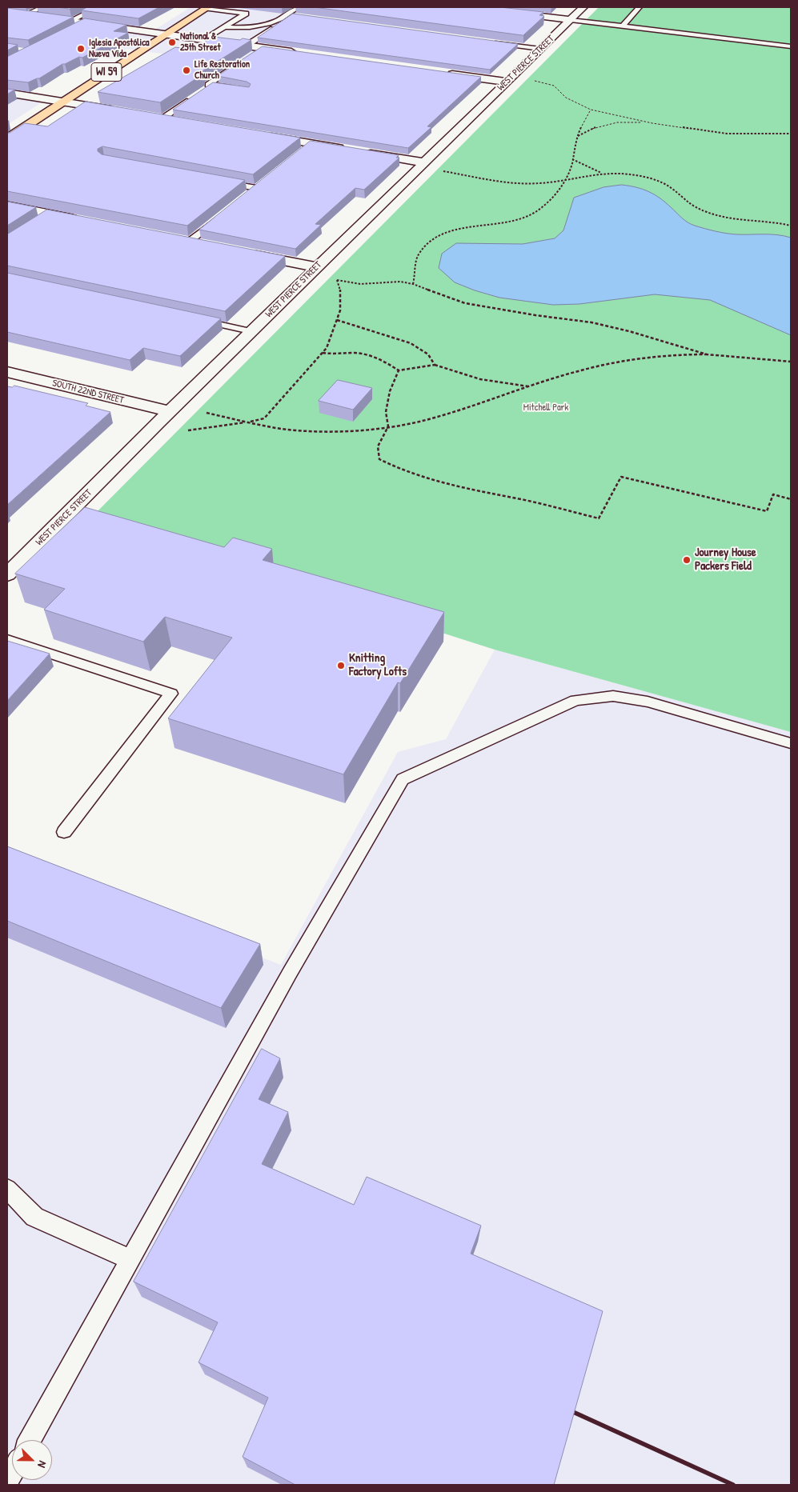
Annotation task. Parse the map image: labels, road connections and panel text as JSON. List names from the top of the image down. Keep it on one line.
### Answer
{"streets":{"main road":["WI 59"],"street":["WEST PIERCE STREET","SOUTH 22ND STREET"]},"crossings":[["WEST PIERCE STREET","SOUTH 22ND STREET"]],"parks":["Mitchell Park"],"places":["National & 25th Street","Iglesia Apostólica Nueva Vida","Life Restoration Church","Journey House Packers Field","Knitting Factory Lofts"],"north":"bottom right"}
